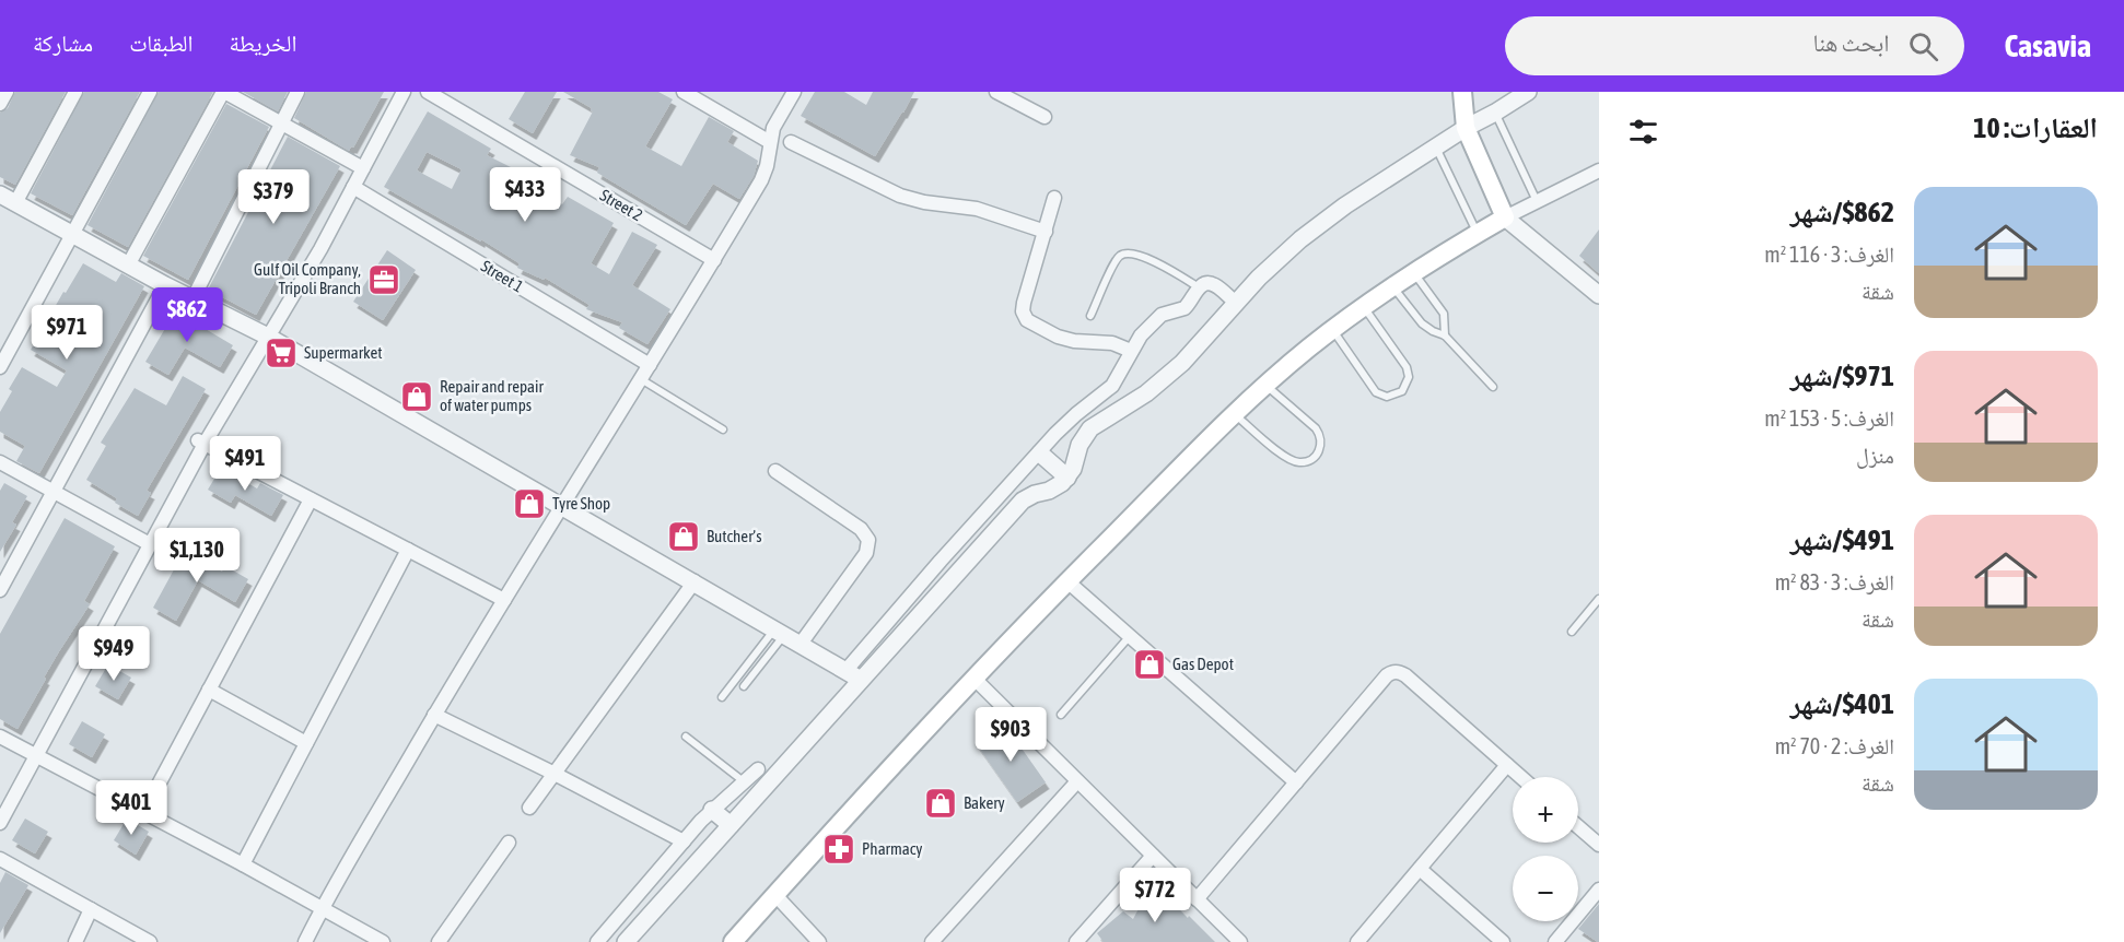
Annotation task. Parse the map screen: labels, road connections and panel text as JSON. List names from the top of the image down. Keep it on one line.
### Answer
{"streets":{"street":["Street 2","Street 1"]},"places":{"office":["Gulf Oil Company, Tripoli Branch"],"supermarket":["Supermarket"],"shop":["Repair and repair of water pumps","Tyre Shop","Butcher’s","Gas Depot","Bakery"],"pharmacy":["Pharmacy"]},"page":{"header":"Casavia","search":"ابحث هنا","nav":["الخريطة","الطبقات","مشاركة"],"heading":"العقارات: 10","price":["$433","$379","$862","$971","$491","$1,130","$949","$903","$401","$772"],"list":[{"name":"$862/شهر","note":"الغرف: 3 · 116 m² · شقة"},{"name":"$971/شهر","note":"الغرف: 5 · 153 m² · منزل"},{"name":"$491/شهر","note":"الغرف: 3 · 83 m² · شقة"},{"name":"$401/شهر","note":"الغرف: 2 · 70 m² · شقة"}],"map_buttons":["+","−"]}}
